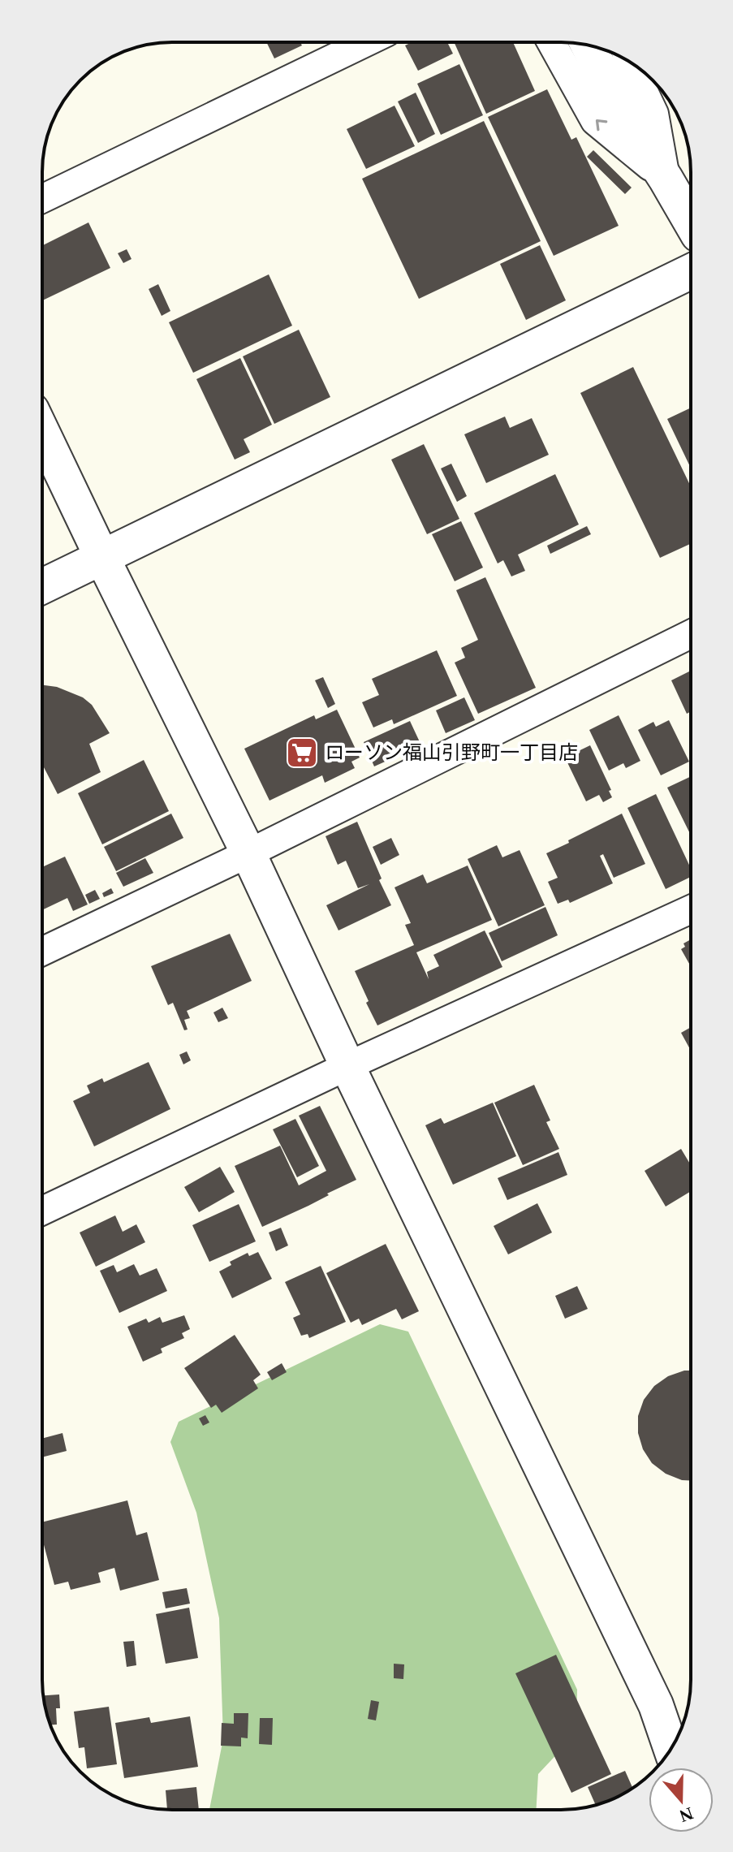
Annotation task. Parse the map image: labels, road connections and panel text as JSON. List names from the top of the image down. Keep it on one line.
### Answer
{"places":{"supermarket":["ローソン福山引野町一丁目店"]},"north":"bottom"}
